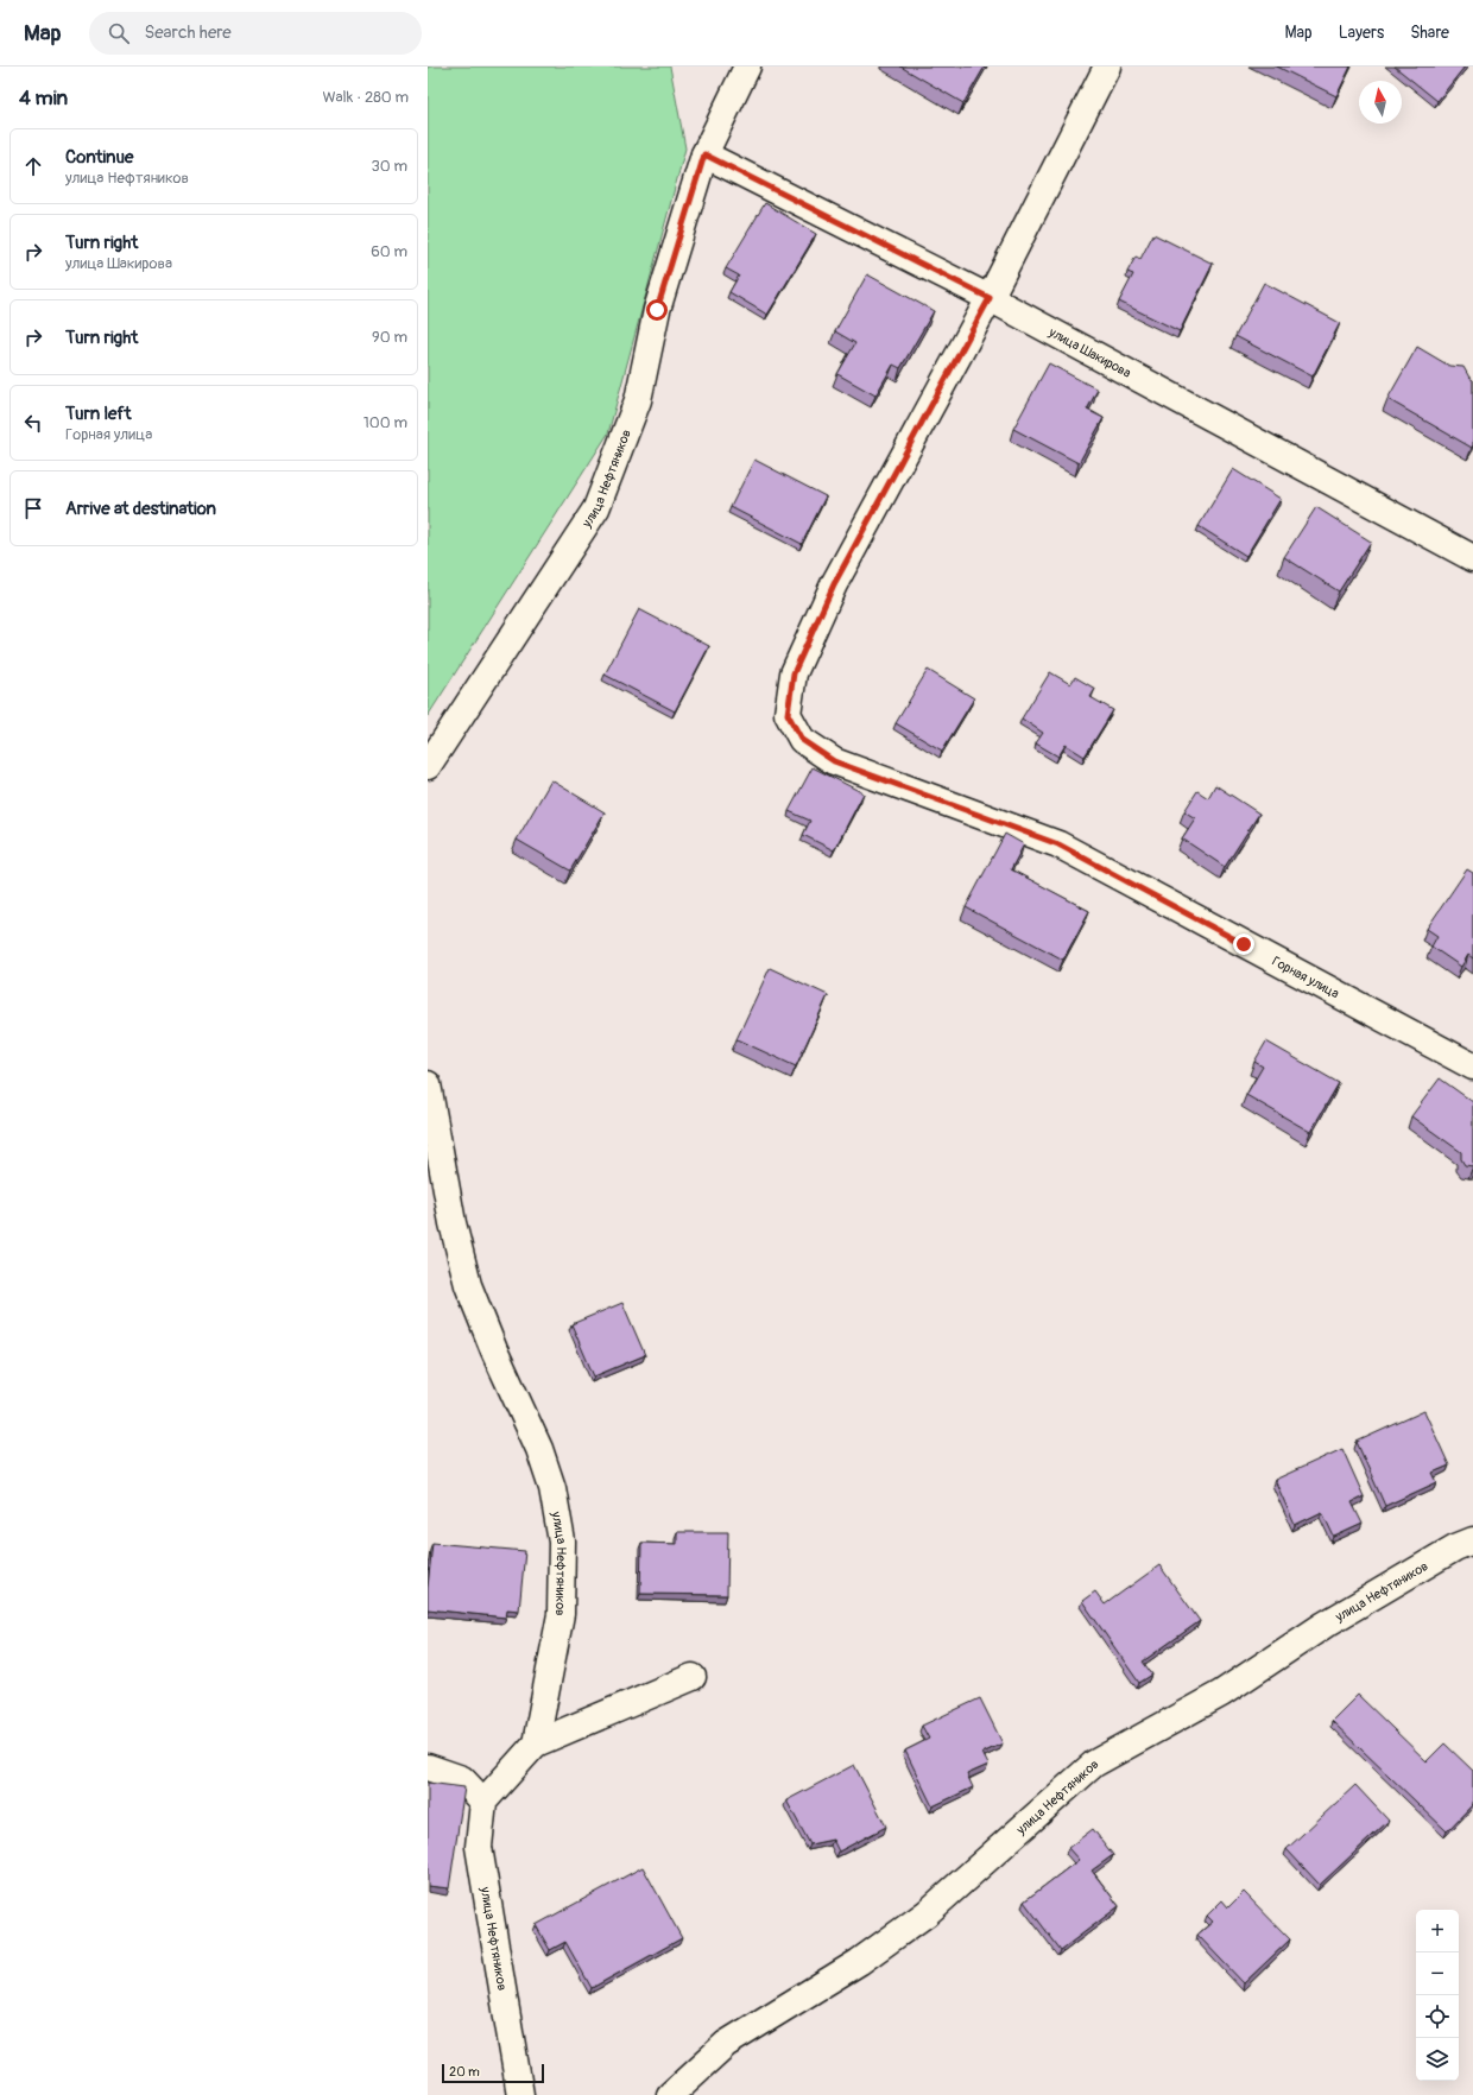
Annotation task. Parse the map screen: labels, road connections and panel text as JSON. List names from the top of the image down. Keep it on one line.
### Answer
{"streets":{"street":["улица Шакирова","улица Нефтяников","Горная улица"]},"crossings":[["улица Шакирова","улица Нефтяников"],["улица Шакирова","Горная улица"]],"scale_bar":"20 m","north":"top","page":{"header":"Map","search":"Search here","nav":["Map","Layers","Share"],"heading":["4 min","Walk · 280 m"],"list":[["Continue","улица Нефтяников","30 m"],["Turn right","улица Шакирова","60 m"],["Turn right","90 m"],["Turn left","Горная улица","100 m"],"Arrive at destination"],"map_buttons":["+","−"],"scale":"20 m"}}
